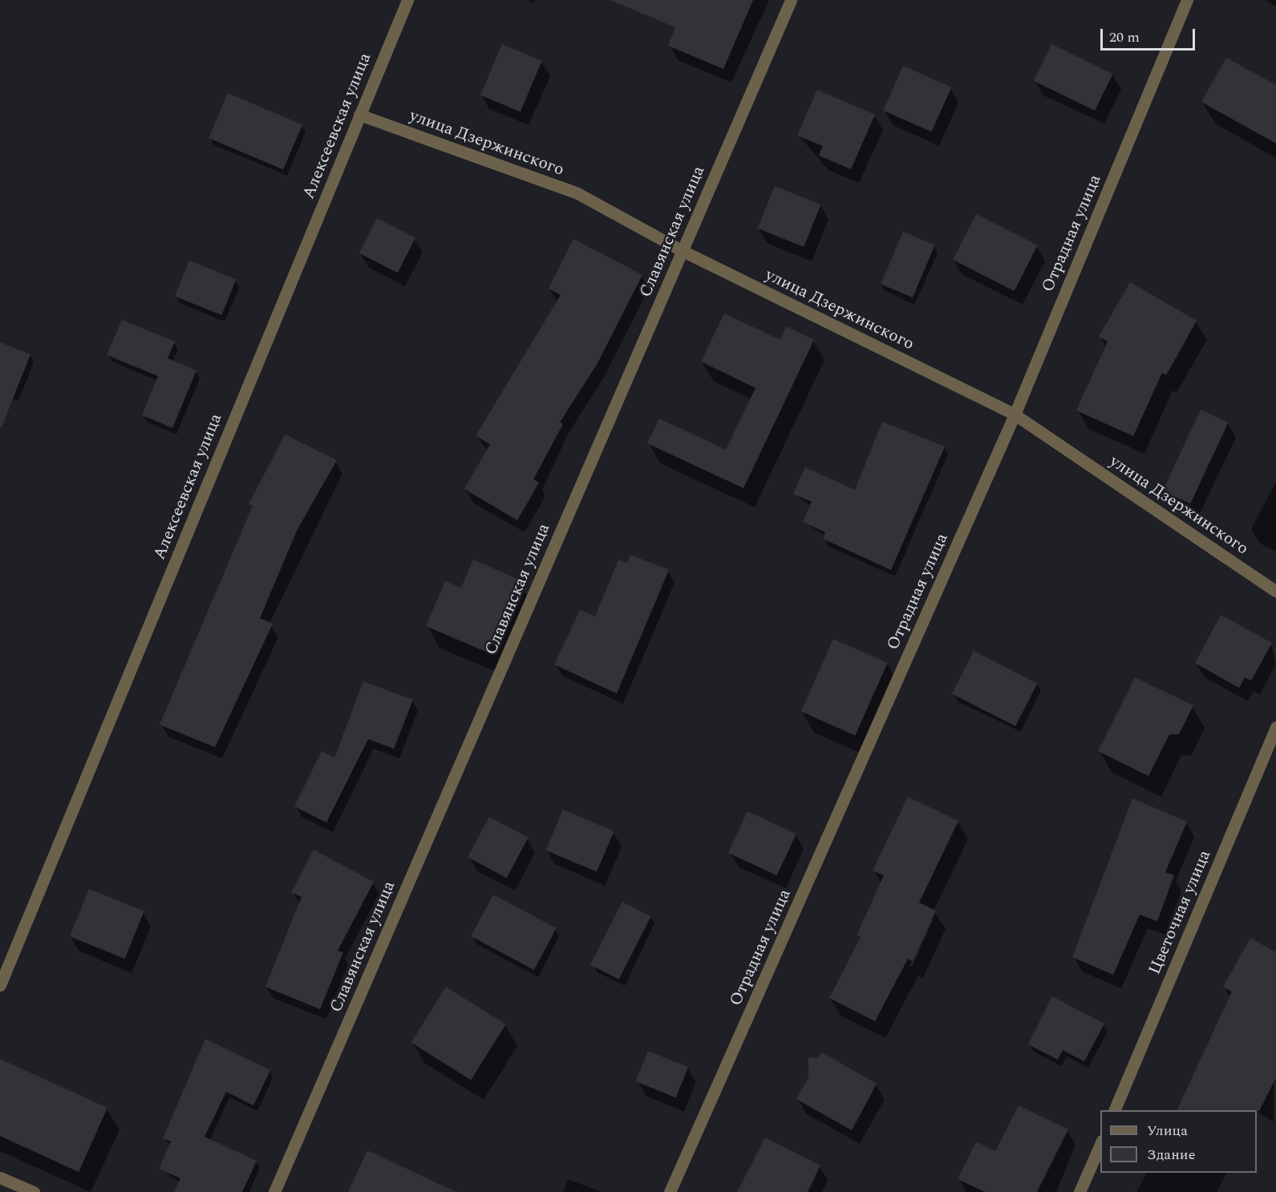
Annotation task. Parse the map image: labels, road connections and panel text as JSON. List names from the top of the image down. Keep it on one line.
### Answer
{"streets":{"street":["Алексеевская улица","улица Дзержинского","Славянская улица","Отрадная улица","Цветочная улица"]},"crossings":[["Алексеевская улица","улица Дзержинского"],["улица Дзержинского","Славянская улица"],["улица Дзержинского","Отрадная улица"]],"legend":["Улица","Здание"],"scale_bar":"20 m"}
